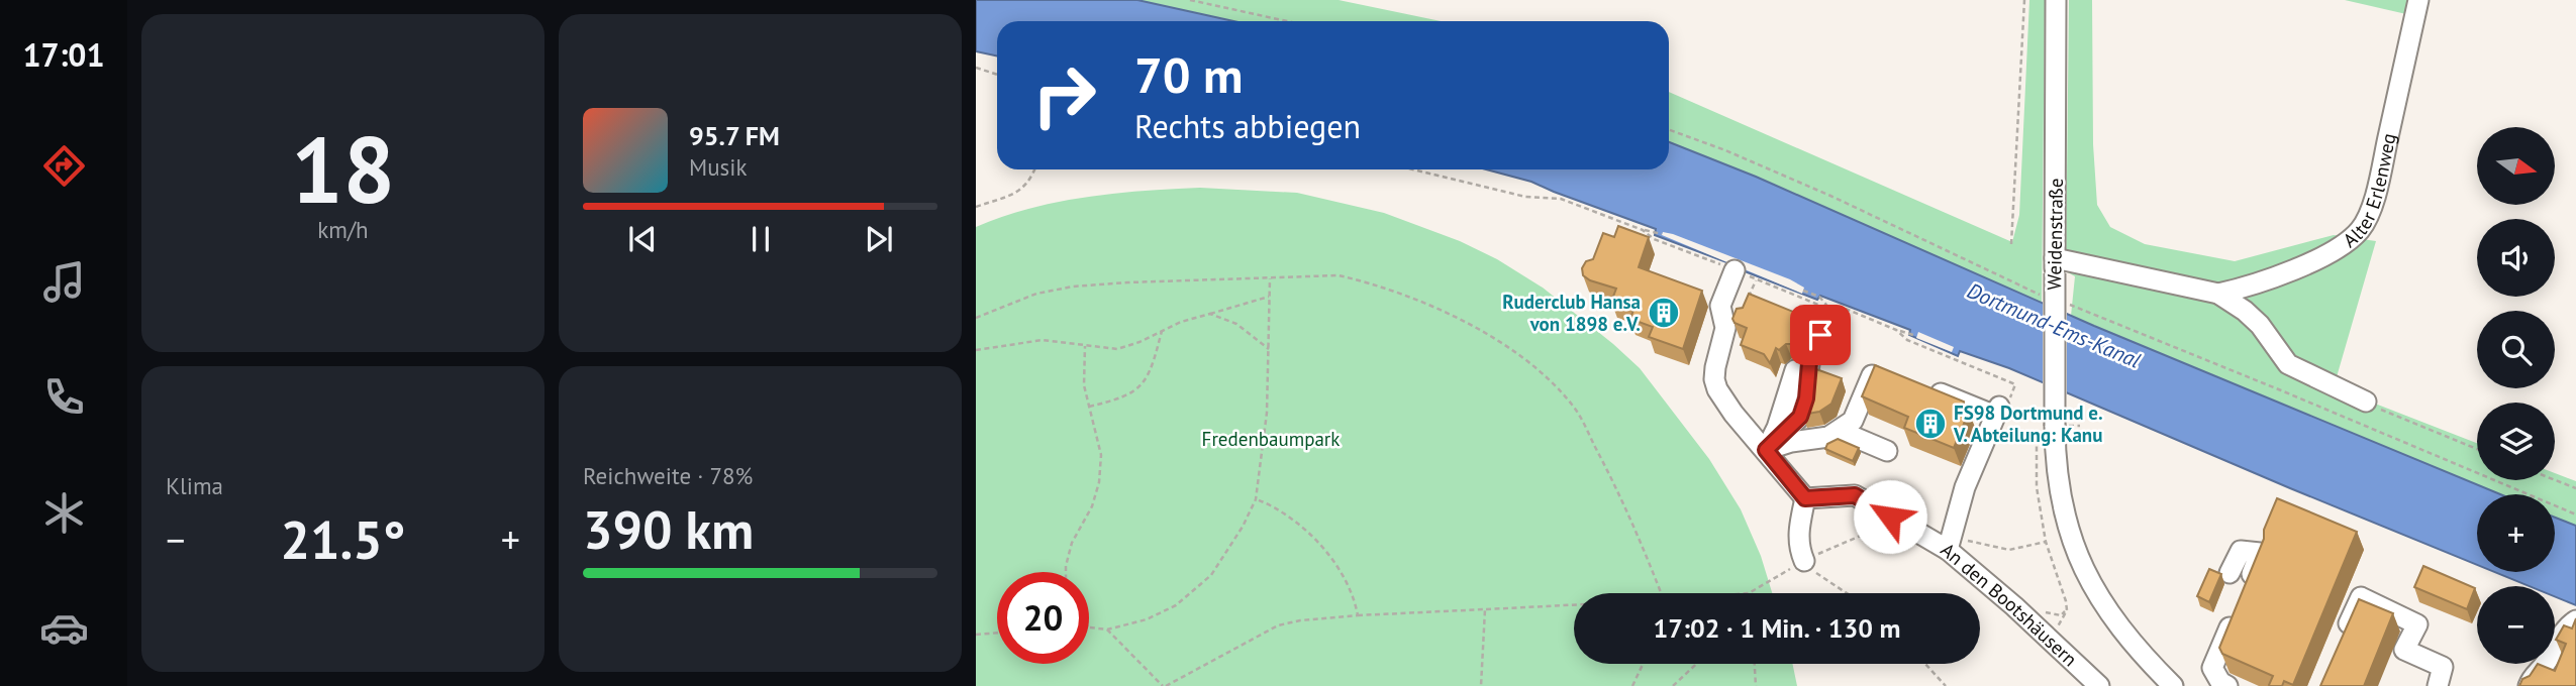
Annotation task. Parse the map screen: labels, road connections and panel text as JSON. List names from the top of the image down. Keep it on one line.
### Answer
{"streets":{"street":["Alter Erlenweg","Weidenstraße","An den Bootshäusern"]},"water":["Dortmund-Ems-Kanal"],"parks":["Fredenbaumpark"],"places":{"building":["Ruderclub Hansa von 1898 e.V.","FS98 Dortmund e. V. Abteilung: Kanu"]},"north":"right","page":{"tabs":"17:01","tile":[["18","km/h"],"Klima",["Reichweite · 78%","390 km"]],"turn":["70 m","Rechts abbiegen"],"song":["95.7 FM","Musik"],"map_buttons":["+","−"],"heat":["−","21.5°","+"],"limit":"20","trip":"17:02 · 1 Min. · 130 m"}}
